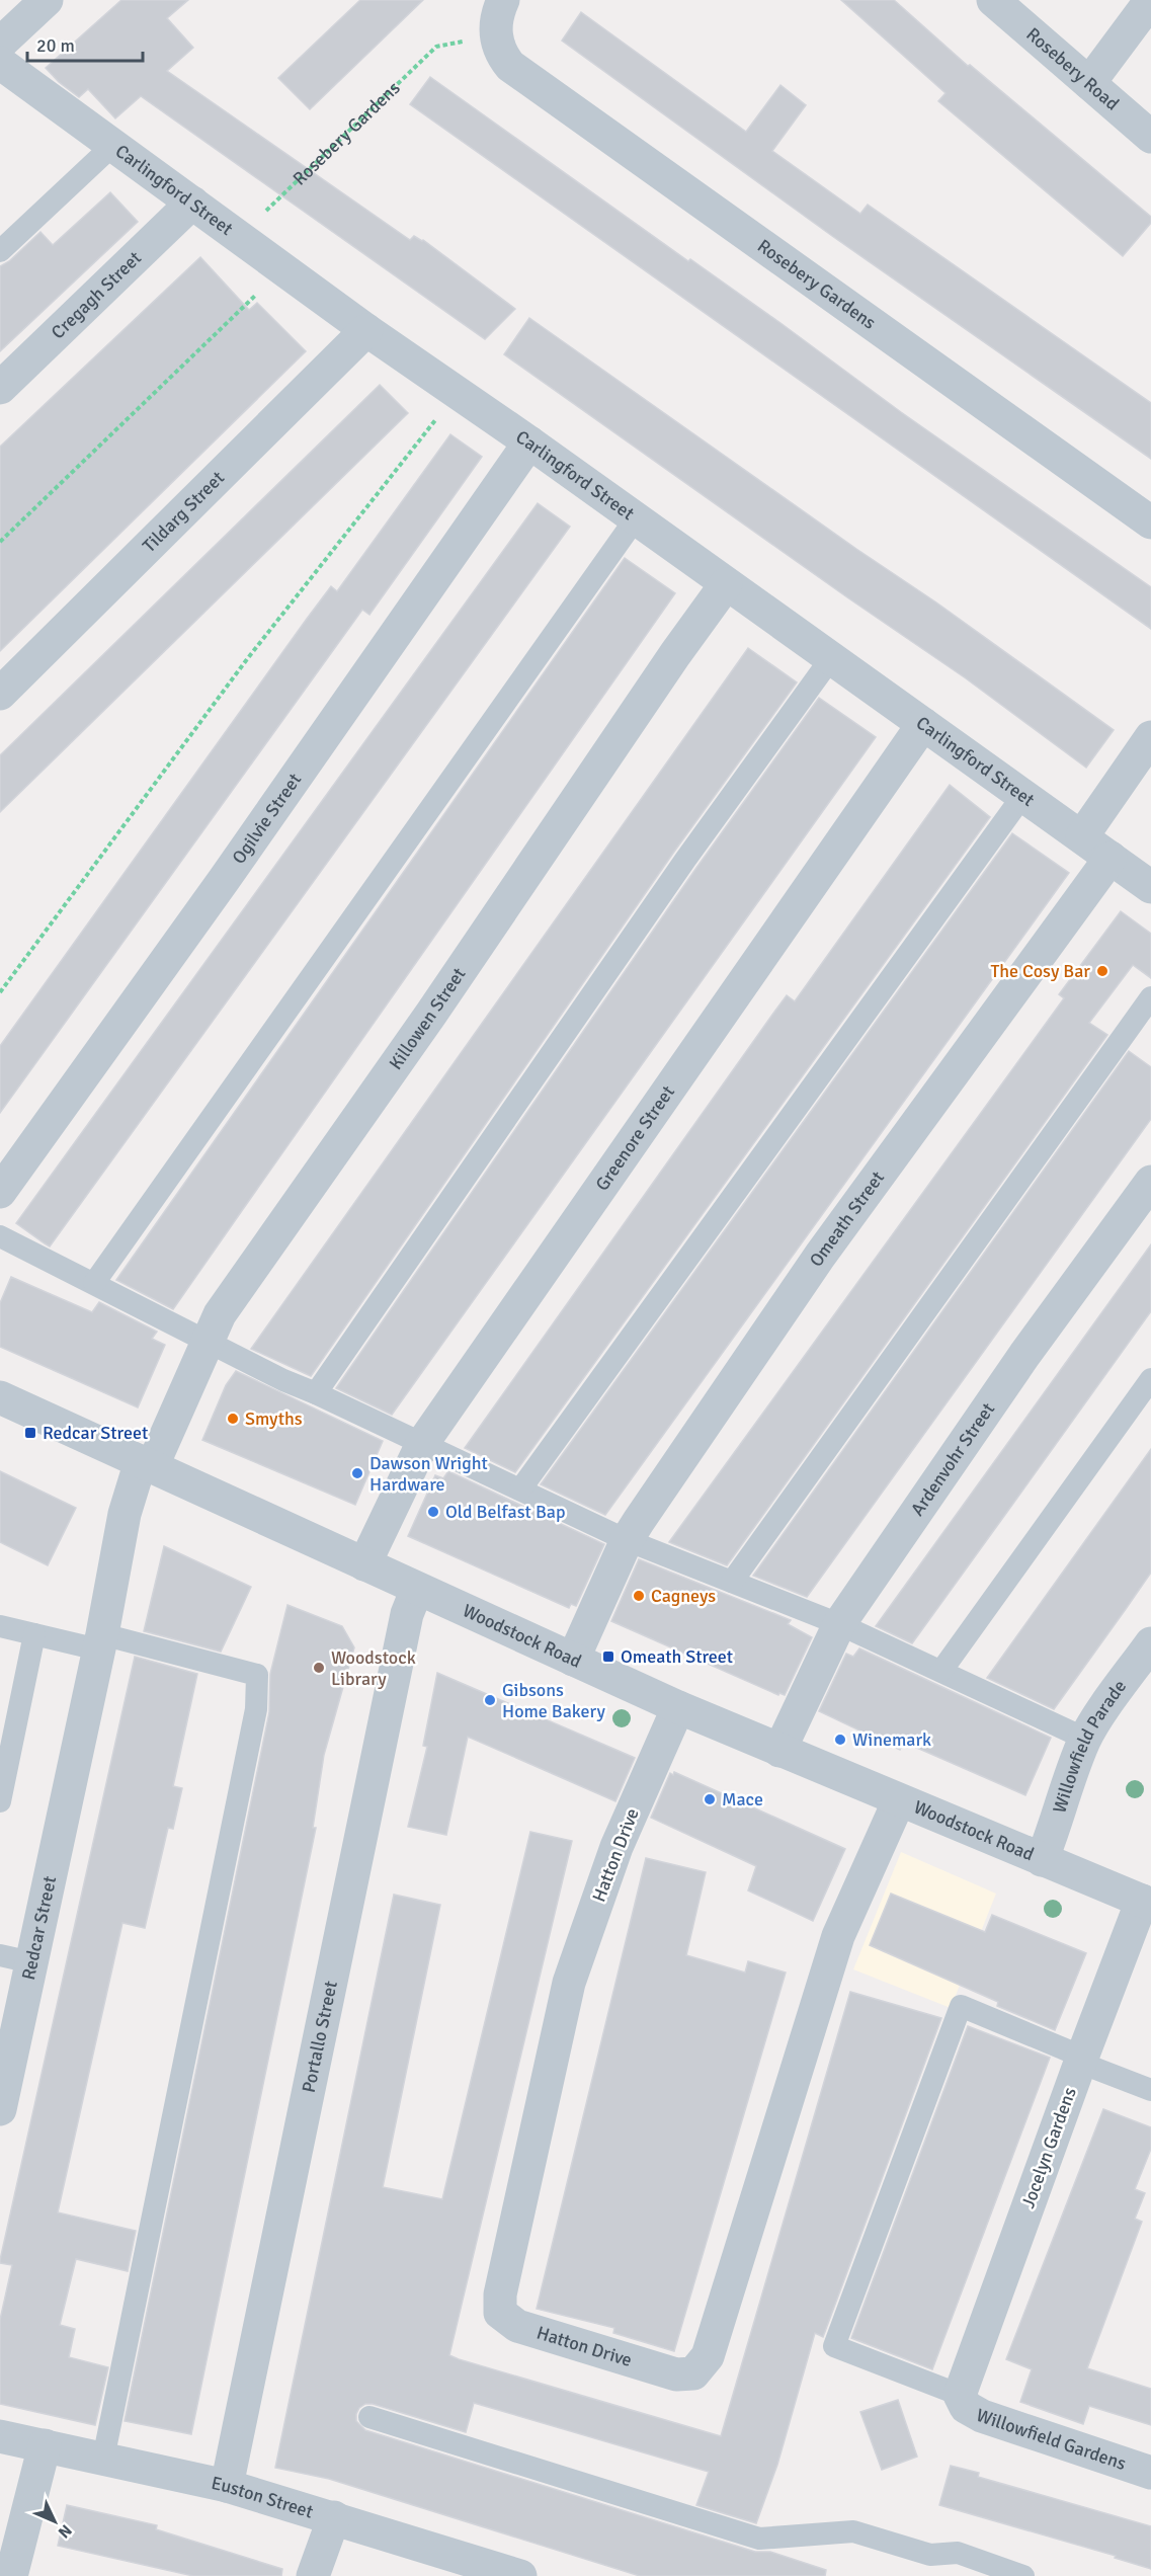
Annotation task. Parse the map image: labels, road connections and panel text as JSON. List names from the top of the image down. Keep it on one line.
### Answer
{"streets":{"street":["Rosebery Road","Rosebery Gardens","Carlingford Street","Cregagh Street","Tildarg Street","Ogilvie Street","Killowen Street","Greenore Street","Omeath Street","Ardenvohr Street","Woodstock Road","Willowfield Parade","Hatton Drive","Redcar Street","Portallo Street","Jocelyn Gardens","Willowfield Gardens","Euston Street"]},"crossings":[["Rosebery Gardens","Carlingford Street"],["Carlingford Street","Cregagh Street"],["Carlingford Street","Tildarg Street"],["Carlingford Street","Ogilvie Street"],["Carlingford Street","Killowen Street"],["Carlingford Street","Greenore Street"],["Carlingford Street","Omeath Street"],["Killowen Street","Woodstock Road"],["Killowen Street","Redcar Street"],["Greenore Street","Woodstock Road"],["Omeath Street","Woodstock Road"],["Ardenvohr Street","Woodstock Road"],["Woodstock Road","Willowfield Parade"],["Woodstock Road","Hatton Drive"],["Woodstock Road","Redcar Street"],["Woodstock Road","Portallo Street"],["Woodstock Road","Jocelyn Gardens"],["Portallo Street","Euston Street"],["Jocelyn Gardens","Willowfield Gardens"]],"places":{"other":["The Cosy Bar","Smyths","Dawson Wright Hardware","Old Belfast Bap","Cagneys","Woodstock Library","Gibsons Home Bakery","Winemark","Mace"],"transit":["Redcar Street","Omeath Street"]},"scale_bar":"20 m","north":"bottom right"}
